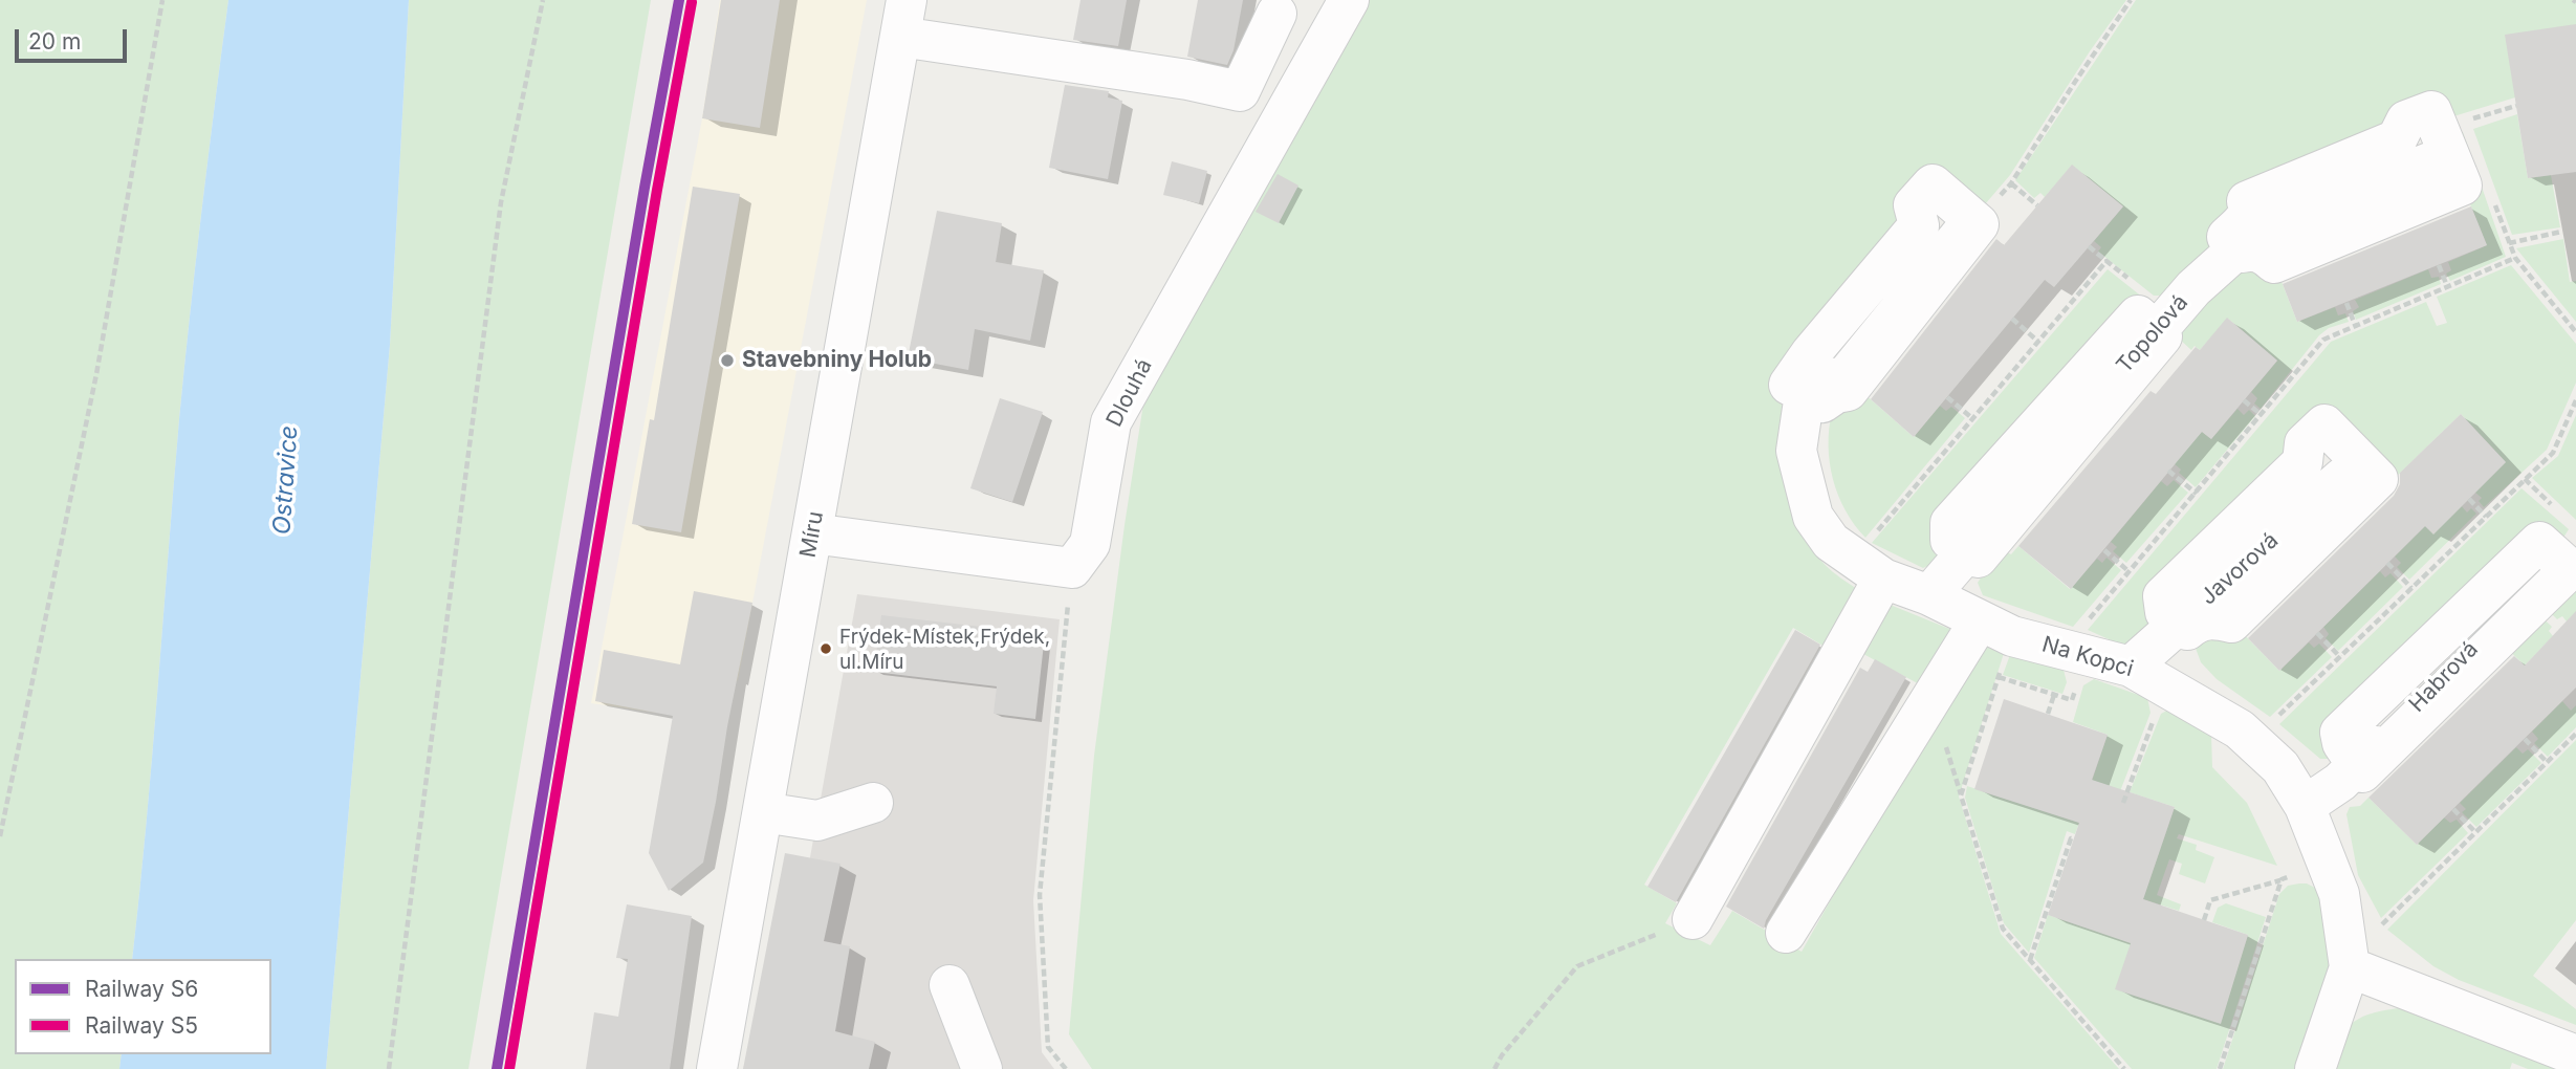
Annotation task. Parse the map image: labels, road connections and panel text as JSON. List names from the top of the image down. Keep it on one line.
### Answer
{"streets":{"street":["Topolová","Dlouhá","Míru","Javorová","Na Kopci","Habrová"]},"crossings":[["Topolová","Na Kopci"],["Javorová","Na Kopci"],["Na Kopci","Habrová"]],"water":["Ostravice"],"places":["Stavebniny Holub","Frýdek-Místek,Frýdek, ul.Míru"],"lines":["rail line S6","rail line S5"],"legend":["Railway S6","Railway S5"],"scale_bar":"20 m"}
